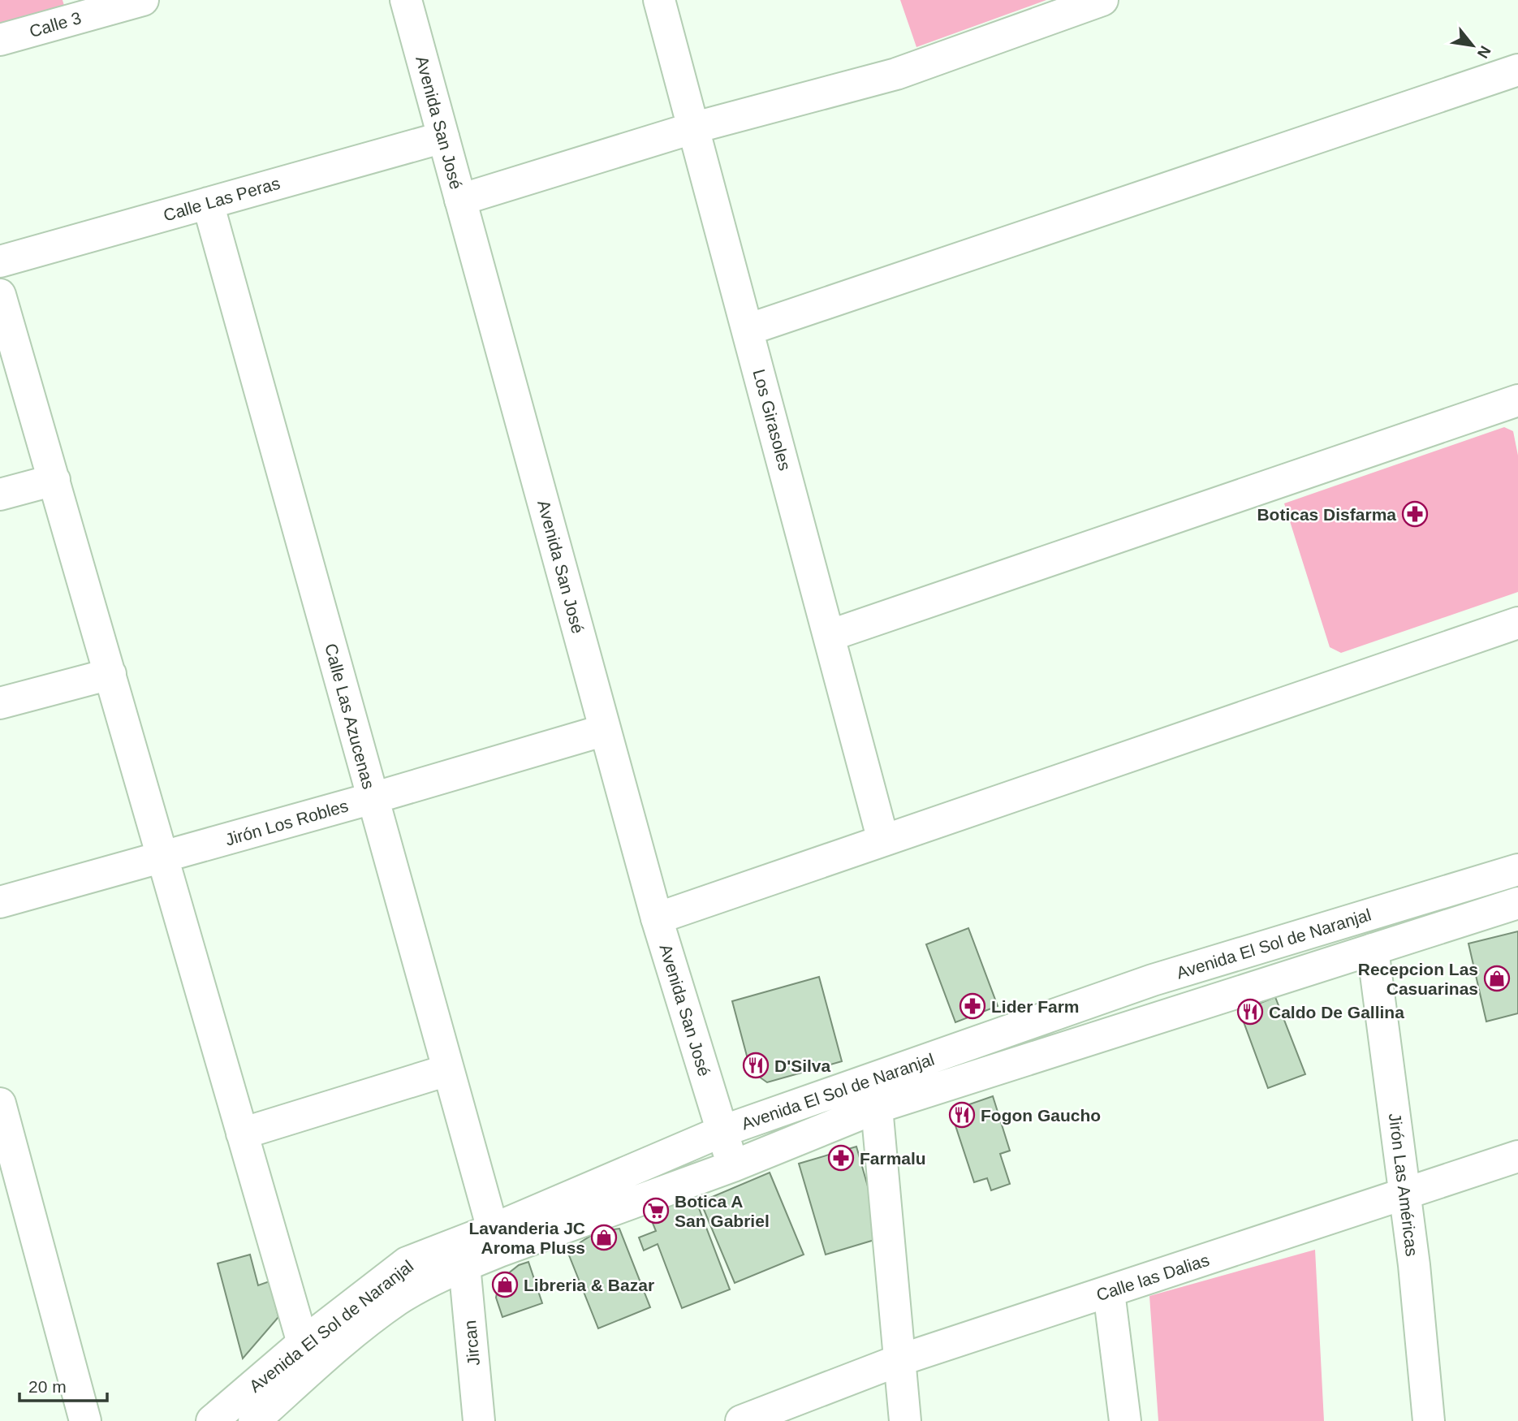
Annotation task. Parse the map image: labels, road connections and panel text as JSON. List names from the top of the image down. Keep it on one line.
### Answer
{"streets":{"street":["Calle 3","Avenida San José","Calle Las Peras","Los Girasoles","Calle Las Azucenas","Jirón Los Robles","Avenida El Sol de Naranjal","Jirón Las Américas","Calle las Dalias","Jircan"]},"crossings":[["Avenida San José","Calle Las Peras"],["Avenida San José","Jirón Los Robles"],["Avenida San José","Avenida El Sol de Naranjal"],["Calle Las Peras","Calle Las Azucenas"],["Calle Las Azucenas","Jirón Los Robles"],["Calle Las Azucenas","Avenida El Sol de Naranjal"],["Avenida El Sol de Naranjal","Jirón Las Américas"],["Avenida El Sol de Naranjal","Jircan"],["Jirón Las Américas","Calle las Dalias"]],"places":{"pharmacy":["Boticas Disfarma","Lider Farm","Farmalu"],"shop":["Recepcion Las Casuarinas","Lavanderia JC Aroma Pluss","Libreria & Bazar"],"restaurant":["Caldo De Gallina","D'Silva","Fogon Gaucho"],"supermarket":["Botica A San Gabriel"]},"scale_bar":"20 m","north":"bottom right"}
